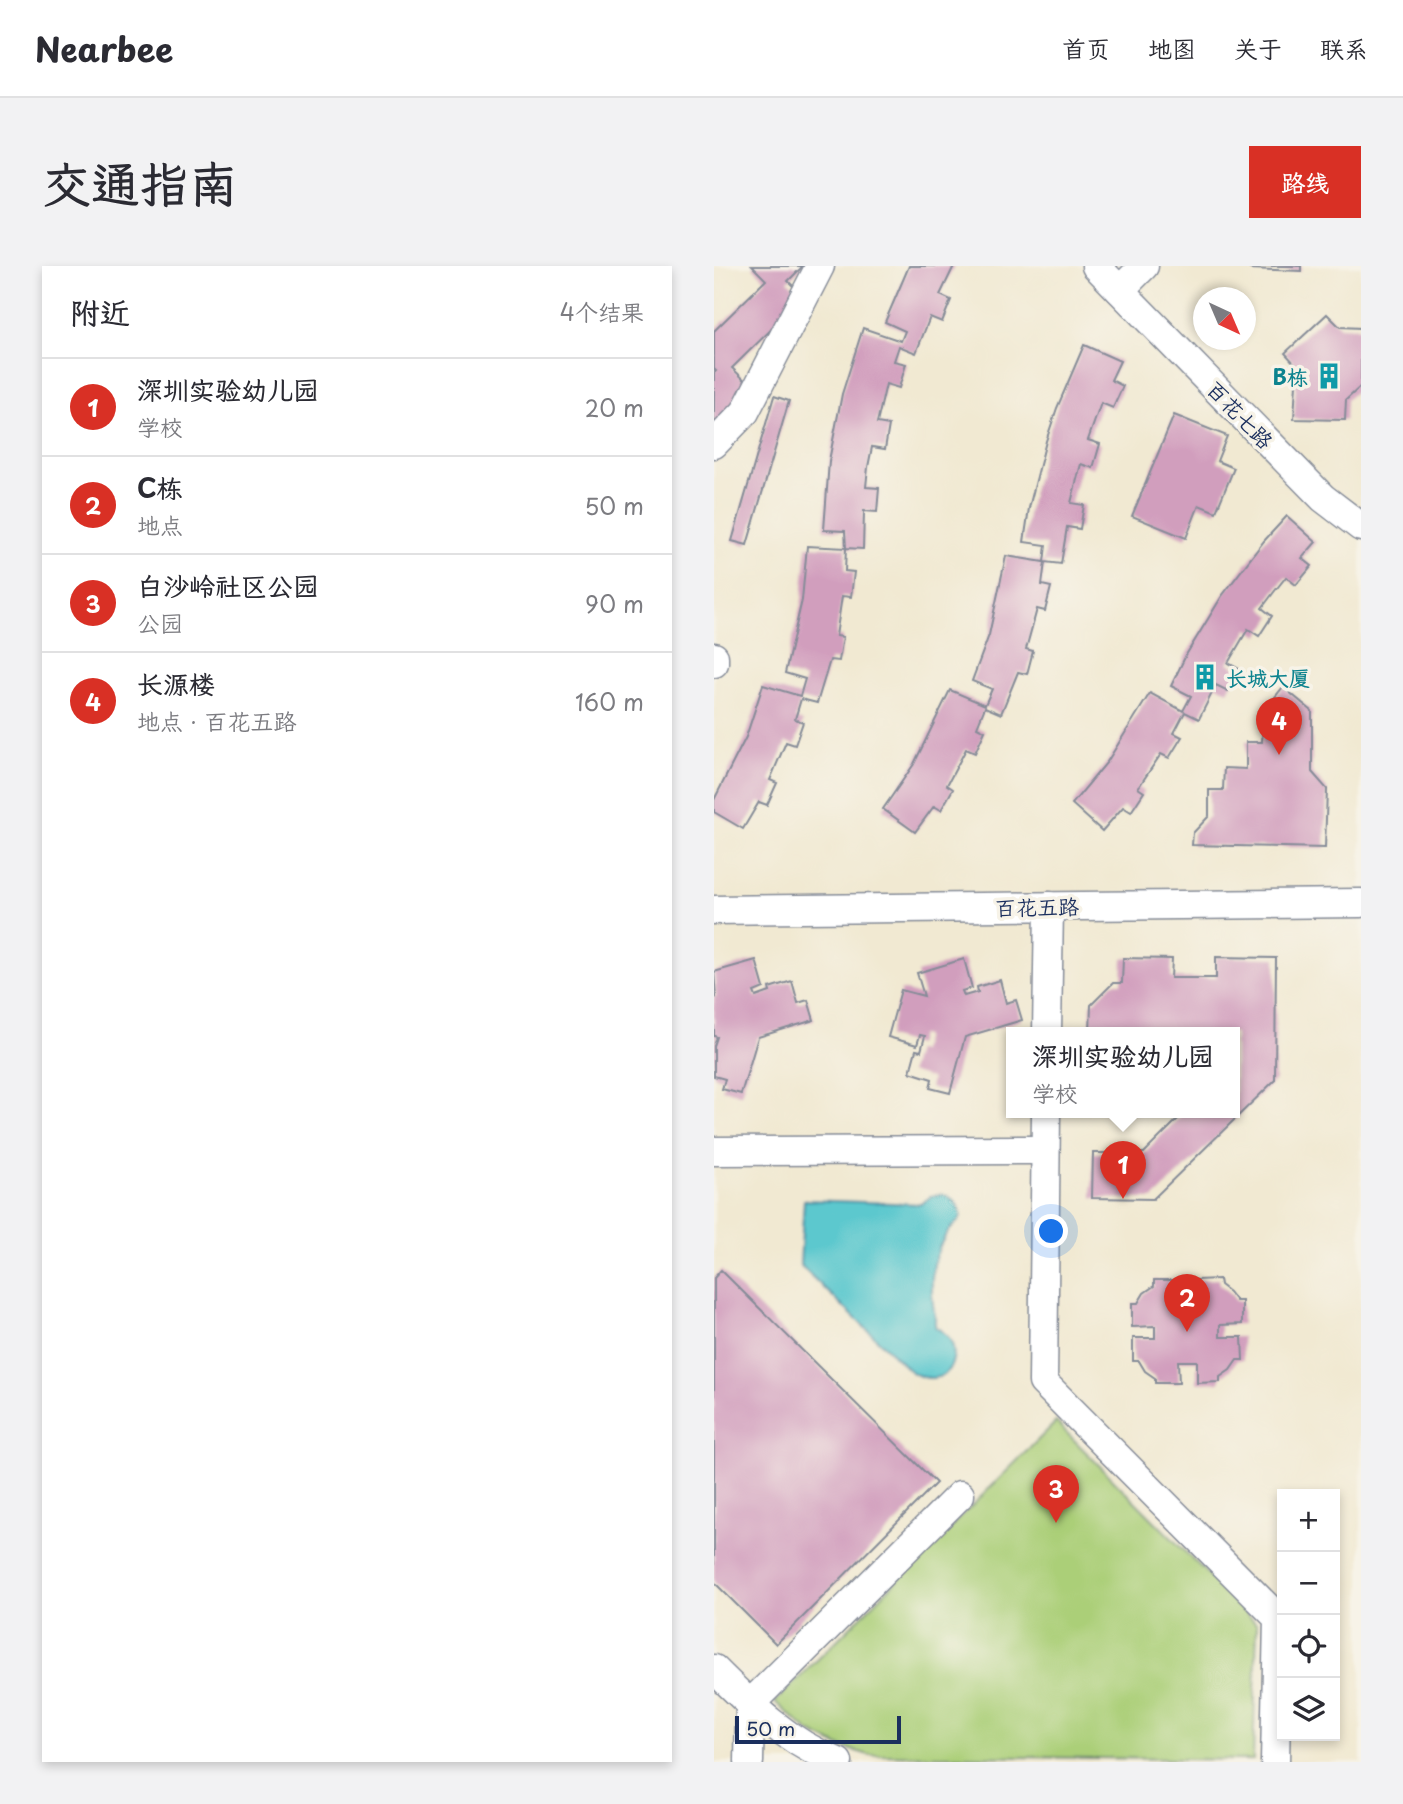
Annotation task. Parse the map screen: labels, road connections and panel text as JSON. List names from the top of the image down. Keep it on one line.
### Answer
{"streets":{"street":["百花七路","百花五路"]},"places":{"building":["B栋","长城大厦"]},"scale_bar":"50 m","north":"bottom right","page":{"header":"Nearbee","nav":["首页","地图","关于","联系"],"title":"交通指南","buttons":"路线","heading":["附近","4个结果"],"list":[{"mark":"1","name":"深圳实验幼儿园","note":"学校","value":"20 m"},{"mark":"2","name":"C栋","note":"地点","value":"50 m"},{"mark":"3","name":"白沙岭社区公园","note":"公园","value":"90 m"},{"mark":"4","name":"长源楼","note":"地点 · 百花五路","value":"160 m"}],"pins":["4","1","2","3"],"popup":["深圳实验幼儿园","学校"],"map_buttons":["+","−"],"scale":"50 m"}}
